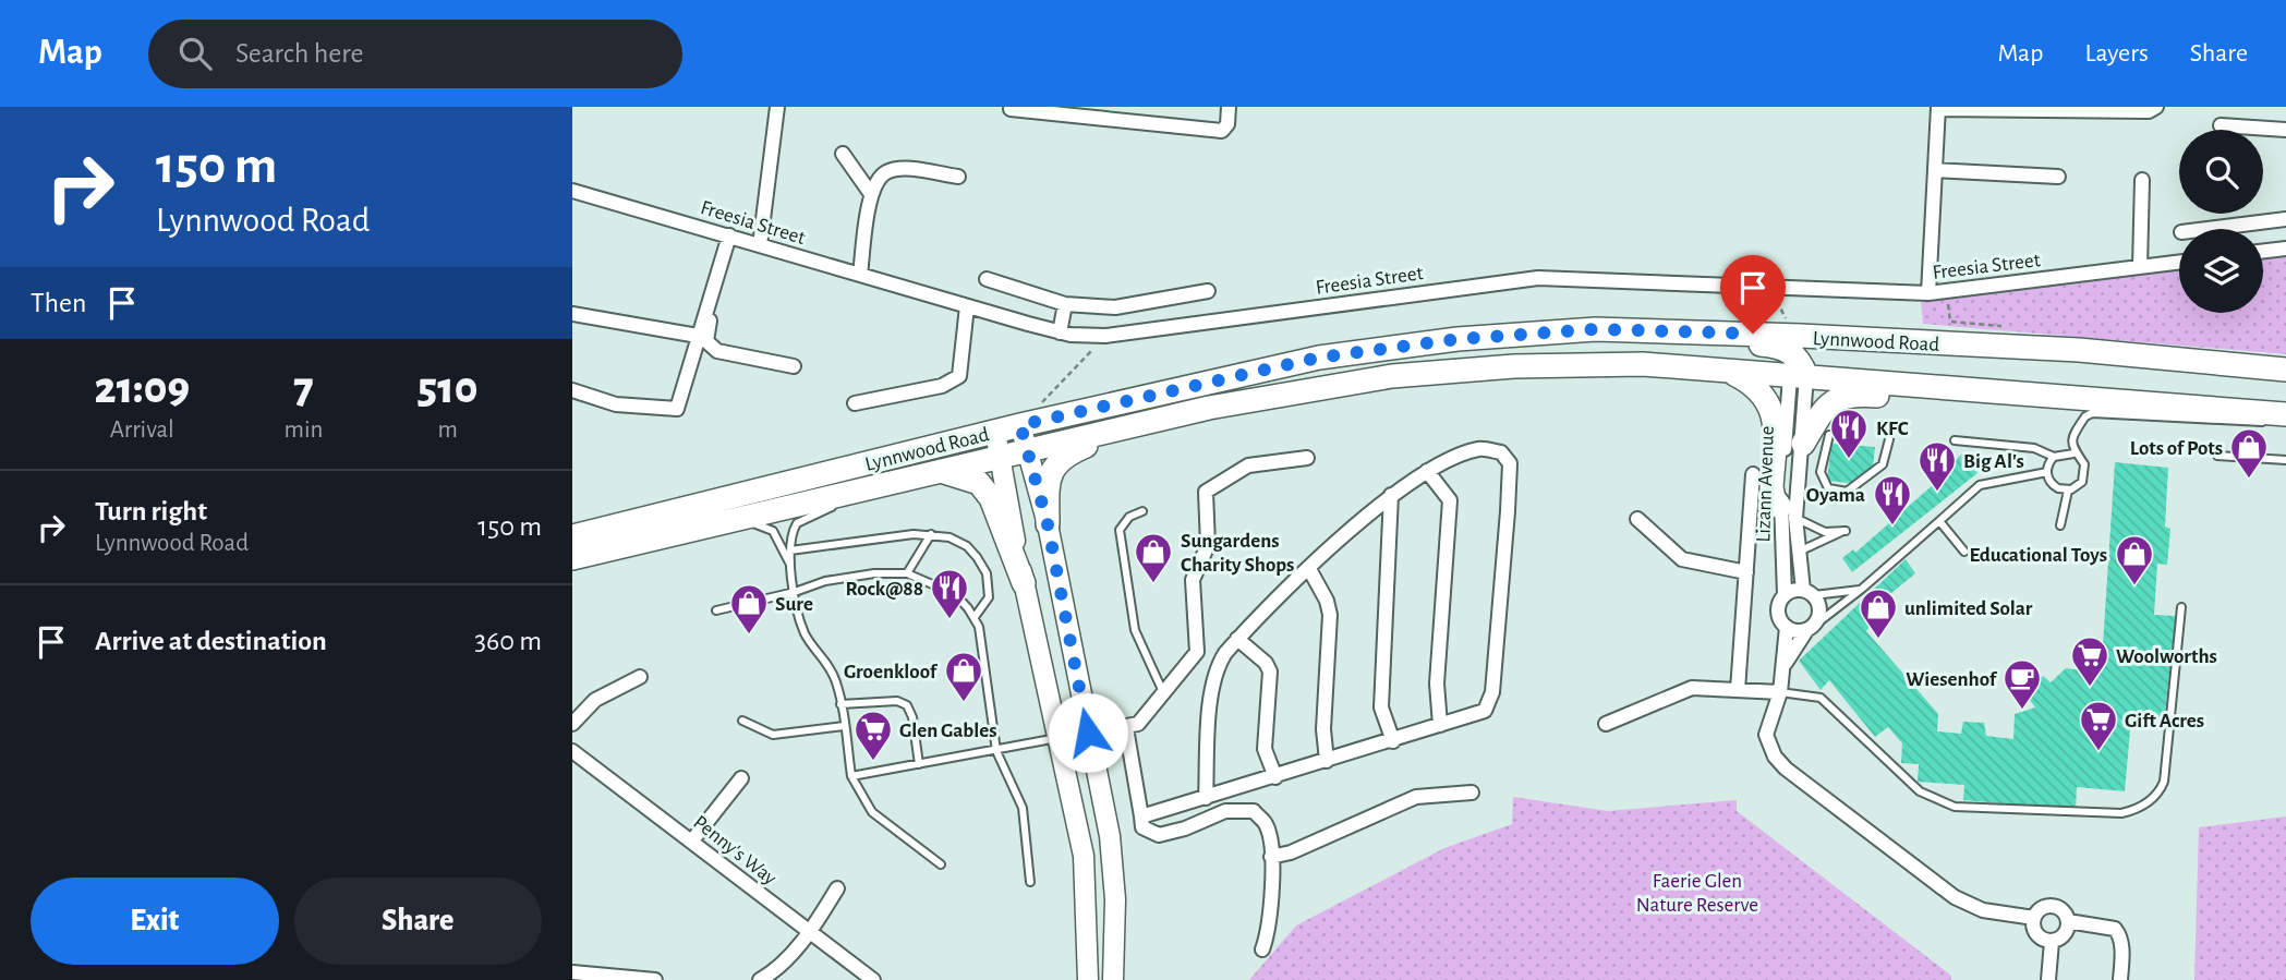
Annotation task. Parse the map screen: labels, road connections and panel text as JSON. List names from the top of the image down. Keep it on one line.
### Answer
{"streets":{"main road":["Lynnwood Road"],"street":["Freesia Street","Lizann Avenue","Penny's Way"]},"crossings":[["Lynnwood Road","Lizann Avenue"]],"parks":["Faerie Glen Nature Reserve"],"places":{"restaurant":["KFC","Big Al's","Oyama","Rock@88"],"shop":["Lots of Pots","Sungardens Charity Shops","Educational Toys","Sure","unlimited Solar","Groenkloof"],"supermarket":["Woolworths","Gift Acres","Glen Gables"],"cafe":["Wiesenhof"]},"page":{"header":"Map","search":"Search here","nav":["Map","Layers","Share"],"turn":["150 m","Lynnwood Road"],"then":"Then","eta":["21:09","Arrival","7","min","510","m"],"list":[{"name":"Turn right","note":"Lynnwood Road","value":"150 m"},{"name":"Arrive at destination","value":"360 m"}],"buttons":["Exit","Share"]}}
